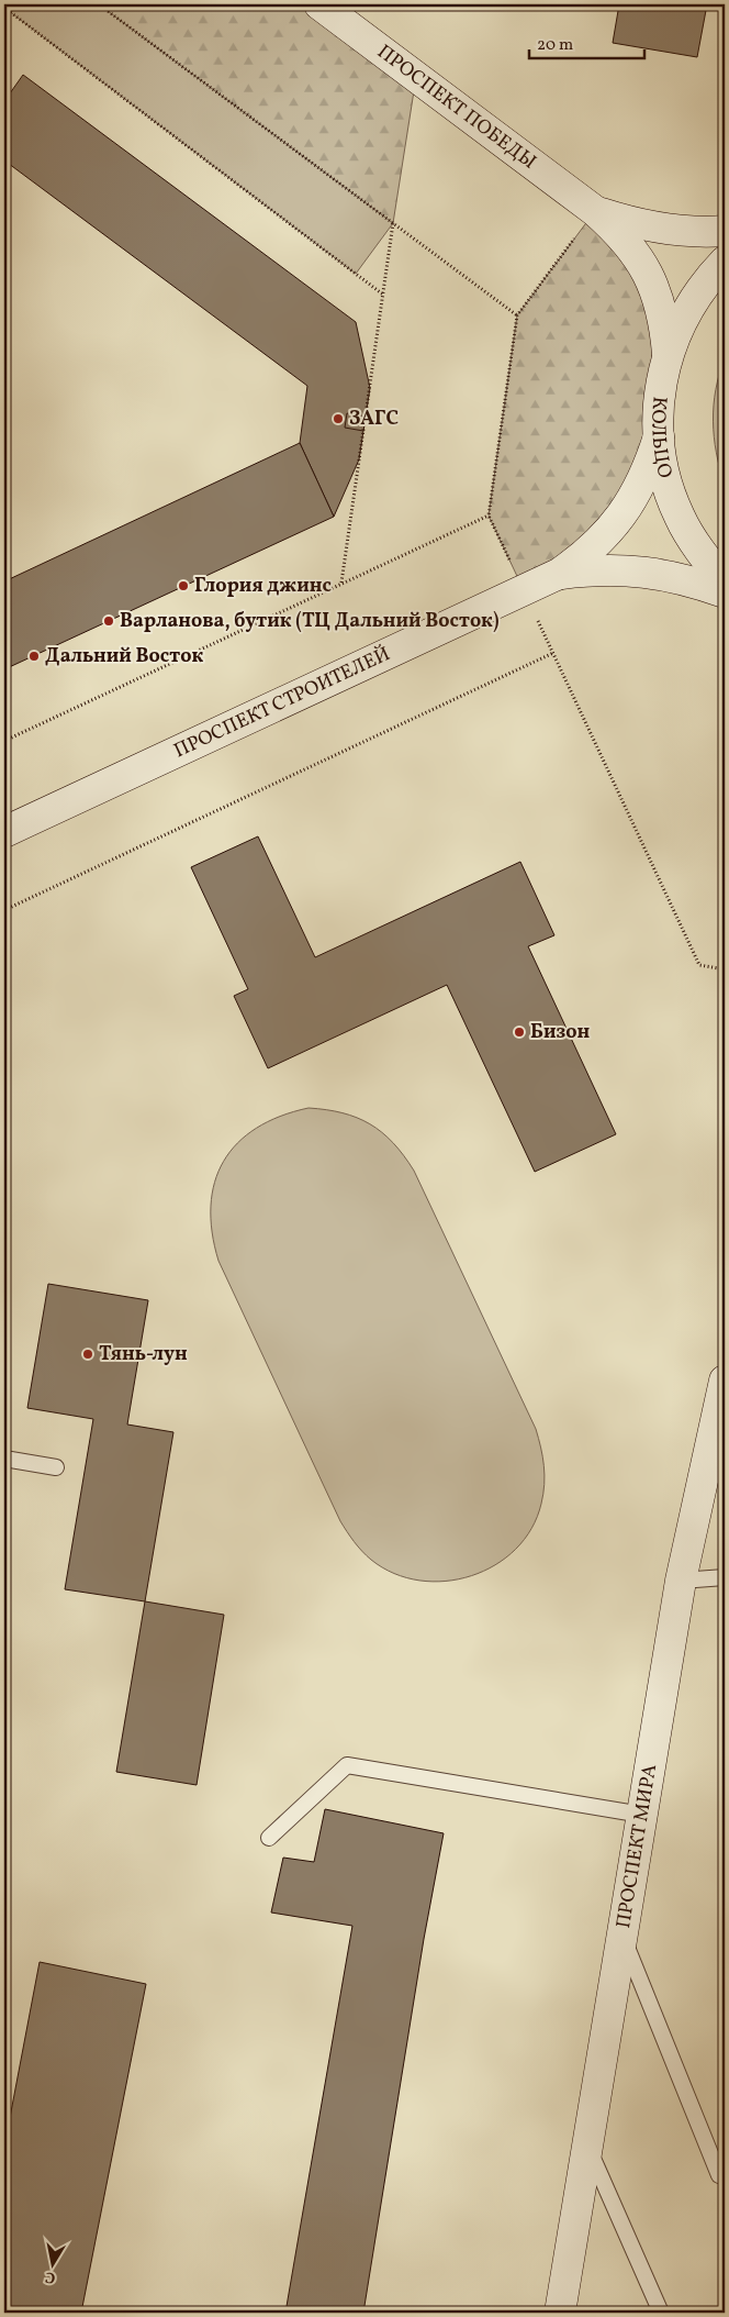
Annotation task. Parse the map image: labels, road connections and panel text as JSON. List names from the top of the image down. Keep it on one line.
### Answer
{"streets":{"street":["ПРОСПЕКТ ПОБЕДЫ","КОЛЬЦО","ПРОСПЕКТ СТРОИТЕЛЕЙ","ПРОСПЕКТ МИРА"]},"crossings":[["ПРОСПЕКТ ПОБЕДЫ","КОЛЬЦО"]],"places":["ЗАГС","Глория джинс","Варланова, бутик (ТЦ Дальний Восток)","Дальний Восток","Бизон","Тянь-лун"],"scale_bar":"20 m","north":"bottom"}
